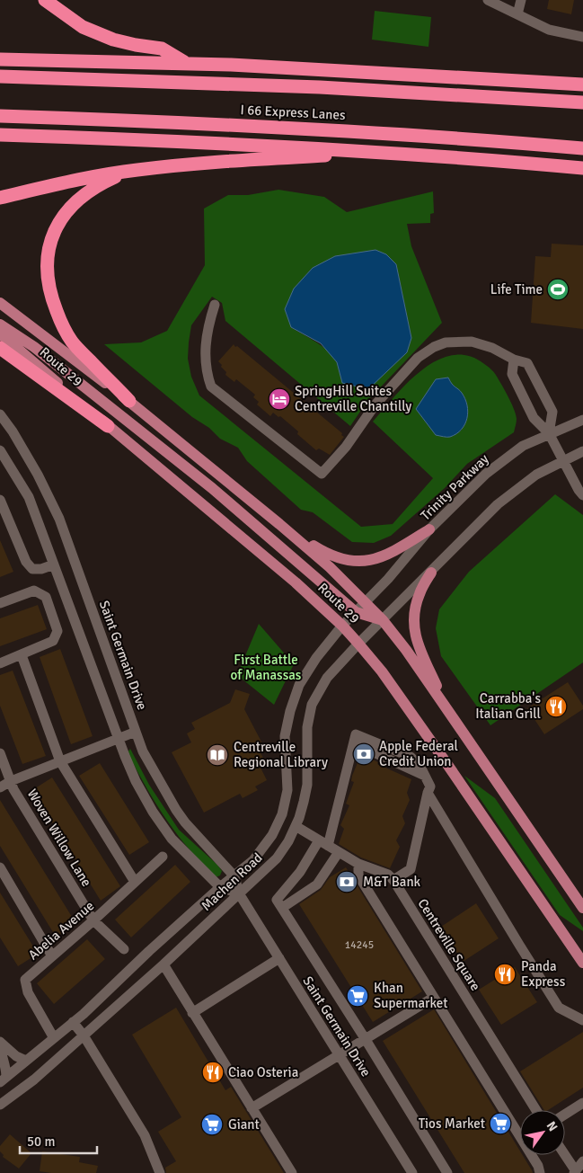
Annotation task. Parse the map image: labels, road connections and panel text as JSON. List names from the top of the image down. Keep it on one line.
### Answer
{"streets":{"highway":["I 66 Express Lanes"],"main road":["Route 29"],"street":["Trinity Parkway","Saint Germain Drive","Woven Willow Lane","Machen Road","Abelia Avenue","Centreville Square"]},"crossings":[["Route 29","Trinity Parkway"],["Route 29","Machen Road"],["Trinity Parkway","Machen Road"],["Saint Germain Drive","Machen Road"],["Woven Willow Lane","Abelia Avenue"],["Machen Road","Abelia Avenue"]],"parks":["First Battle of Manassas"],"places":{"sports":["Life Time"],"hotel":["SpringHill Suites Centreville Chantilly"],"restaurant":["Carrabba's Italian Grill","Panda Express","Ciao Osteria"],"bank":["Apple Federal Credit Union","M&T Bank"],"library":["Centreville Regional Library"],"supermarket":["Khan Supermarket","Tios Market","Giant"]},"house_numbers":["14245"],"scale_bar":"50 m","north":"top right"}
